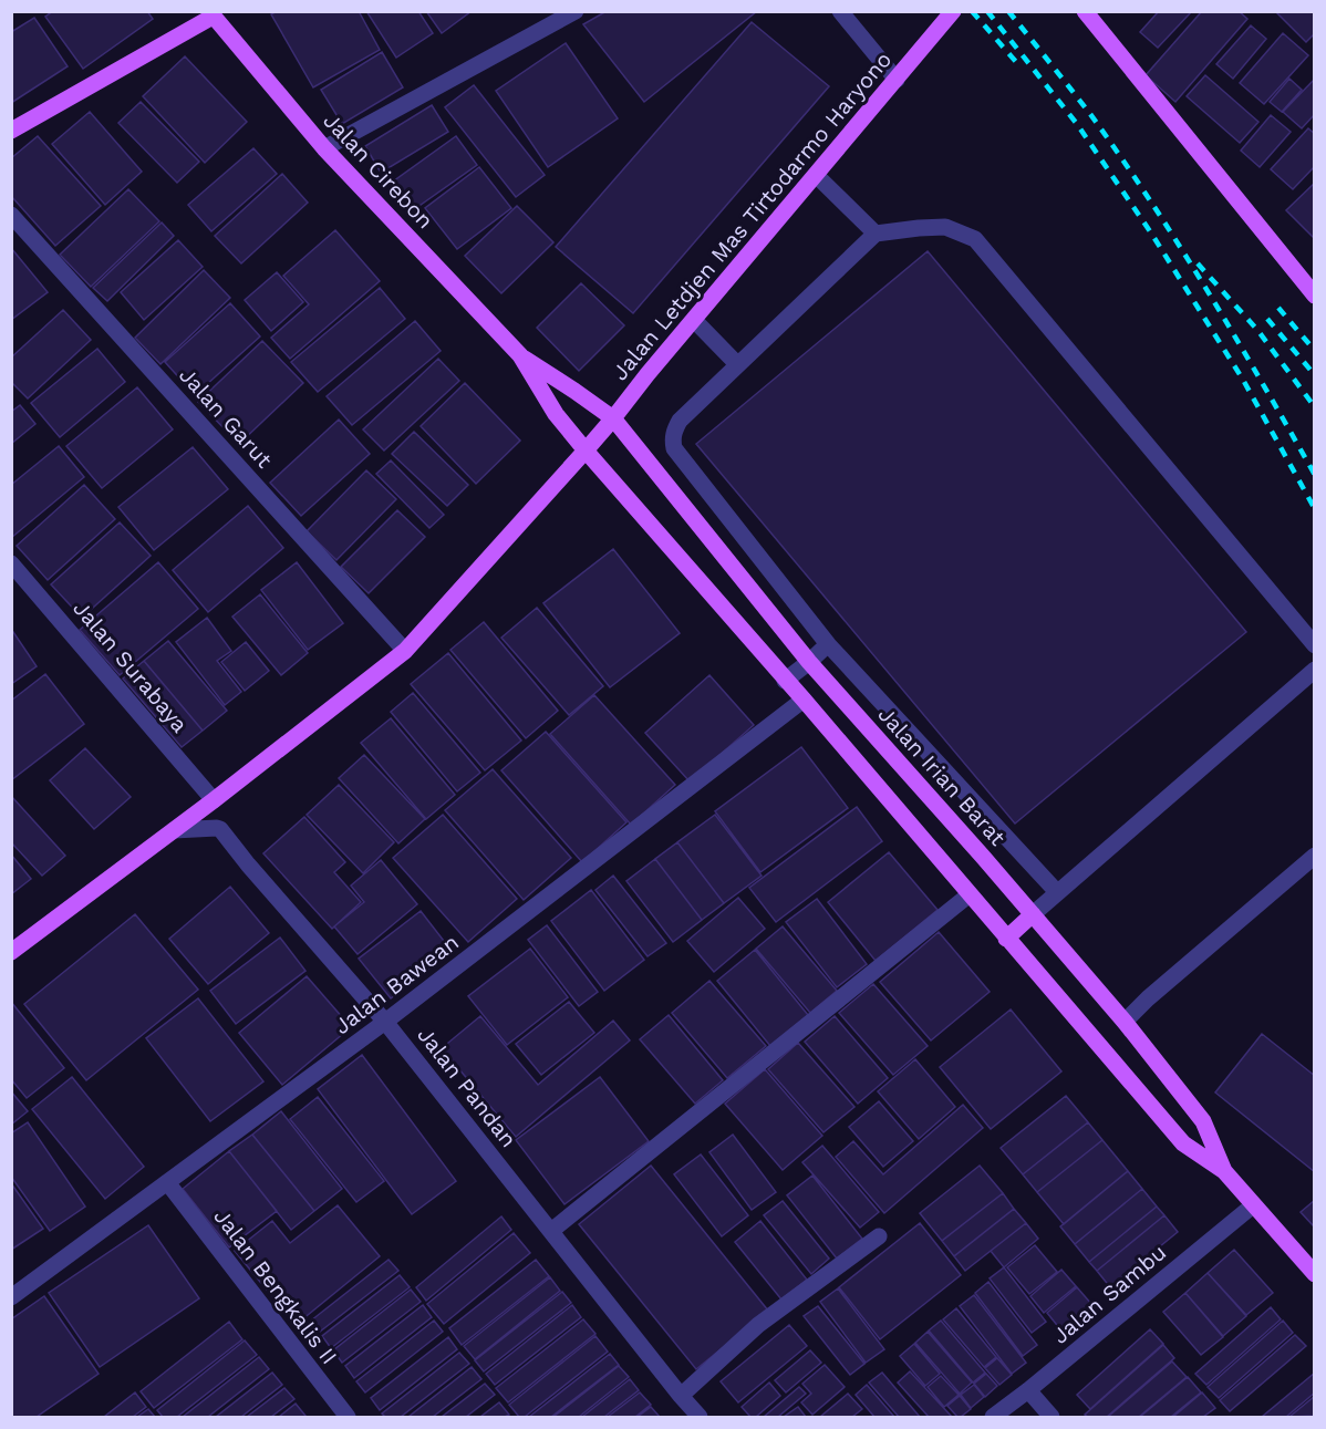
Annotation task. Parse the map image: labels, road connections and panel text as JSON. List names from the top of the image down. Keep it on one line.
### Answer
{"streets":{"main road":["Jalan Cirebon","Jalan Letdjen Mas Tirtodarmo Haryono","Jalan Irian Barat"],"street":["Jalan Garut","Jalan Surabaya","Jalan Bawean","Jalan Pandan","Jalan Bengkalis II","Jalan Sambu"]},"crossings":[["Jalan Cirebon","Jalan Letdjen Mas Tirtodarmo Haryono"],["Jalan Cirebon","Jalan Irian Barat"],["Jalan Letdjen Mas Tirtodarmo Haryono","Jalan Garut"],["Jalan Letdjen Mas Tirtodarmo Haryono","Jalan Surabaya"],["Jalan Letdjen Mas Tirtodarmo Haryono","Jalan Irian Barat"],["Jalan Letdjen Mas Tirtodarmo Haryono","Jalan Pandan"],["Jalan Irian Barat","Jalan Bawean"],["Jalan Irian Barat","Jalan Sambu"],["Jalan Bawean","Jalan Pandan"],["Jalan Bawean","Jalan Bengkalis II"]]}
